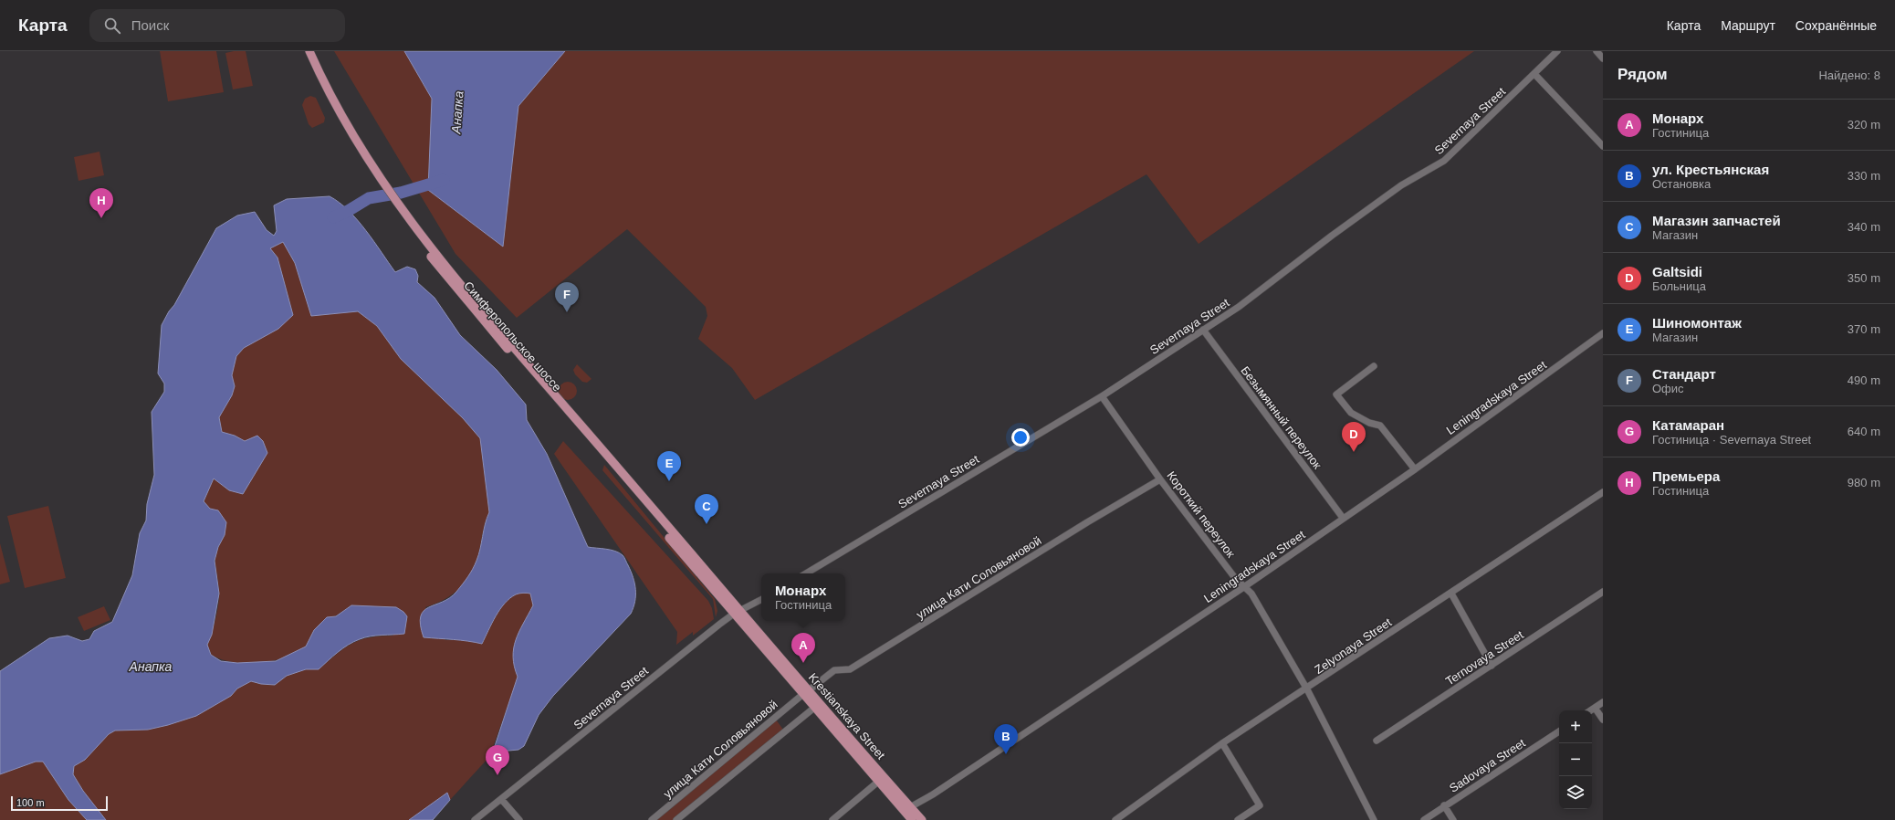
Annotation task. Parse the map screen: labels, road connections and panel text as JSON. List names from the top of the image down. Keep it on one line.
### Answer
{"streets":{"main road":["Симферопольское шоссе","Krestianskaya Street"],"street":["Severnaya Street","Leningradskaya Street","Безымянный переулок","Короткий переулок","улица Кати Соловьяновой","Zelyonaya Street","Ternovaya Street","Sadovaya Street"]},"crossings":[["Severnaya Street","Симферопольское шоссе"],["Severnaya Street","Безымянный переулок"],["Severnaya Street","Короткий переулок"],["Severnaya Street","Krestianskaya Street"],["Симферопольское шоссе","Krestianskaya Street"],["Leningradskaya Street","Безымянный переулок"],["Leningradskaya Street","Короткий переулок"],["Leningradskaya Street","Krestianskaya Street"],["Короткий переулок","улица Кати Соловьяновой"],["Короткий переулок","Zelyonaya Street"],["улица Кати Соловьяновой","Krestianskaya Street"]],"water":["Анапка"],"scale_bar":"100 m","page":{"header":"Карта","search":"Поиск","nav":["Карта","Маршрут","Сохранённые"],"heading":["Рядом","Найдено: 8"],"list":[{"mark":"A","name":"Монарх","note":"Гостиница","value":"320 m"},{"mark":"B","name":"ул. Крестьянская","note":"Остановка","value":"330 m"},{"mark":"C","name":"Магазин запчастей","note":"Магазин","value":"340 m"},{"mark":"D","name":"Galtsidi","note":"Больница","value":"350 m"},{"mark":"E","name":"Шиномонтаж","note":"Магазин","value":"370 m"},{"mark":"F","name":"Стандарт","note":"Офис","value":"490 m"},{"mark":"G","name":"Катамаран","note":"Гостиница · Severnaya Street","value":"640 m"},{"mark":"H","name":"Премьера","note":"Гостиница","value":"980 m"}],"pins":["H","F","D","E","C","A","B","G"],"popup":["Монарх","Гостиница"],"map_buttons":["+","−"],"scale":"100 m"}}
